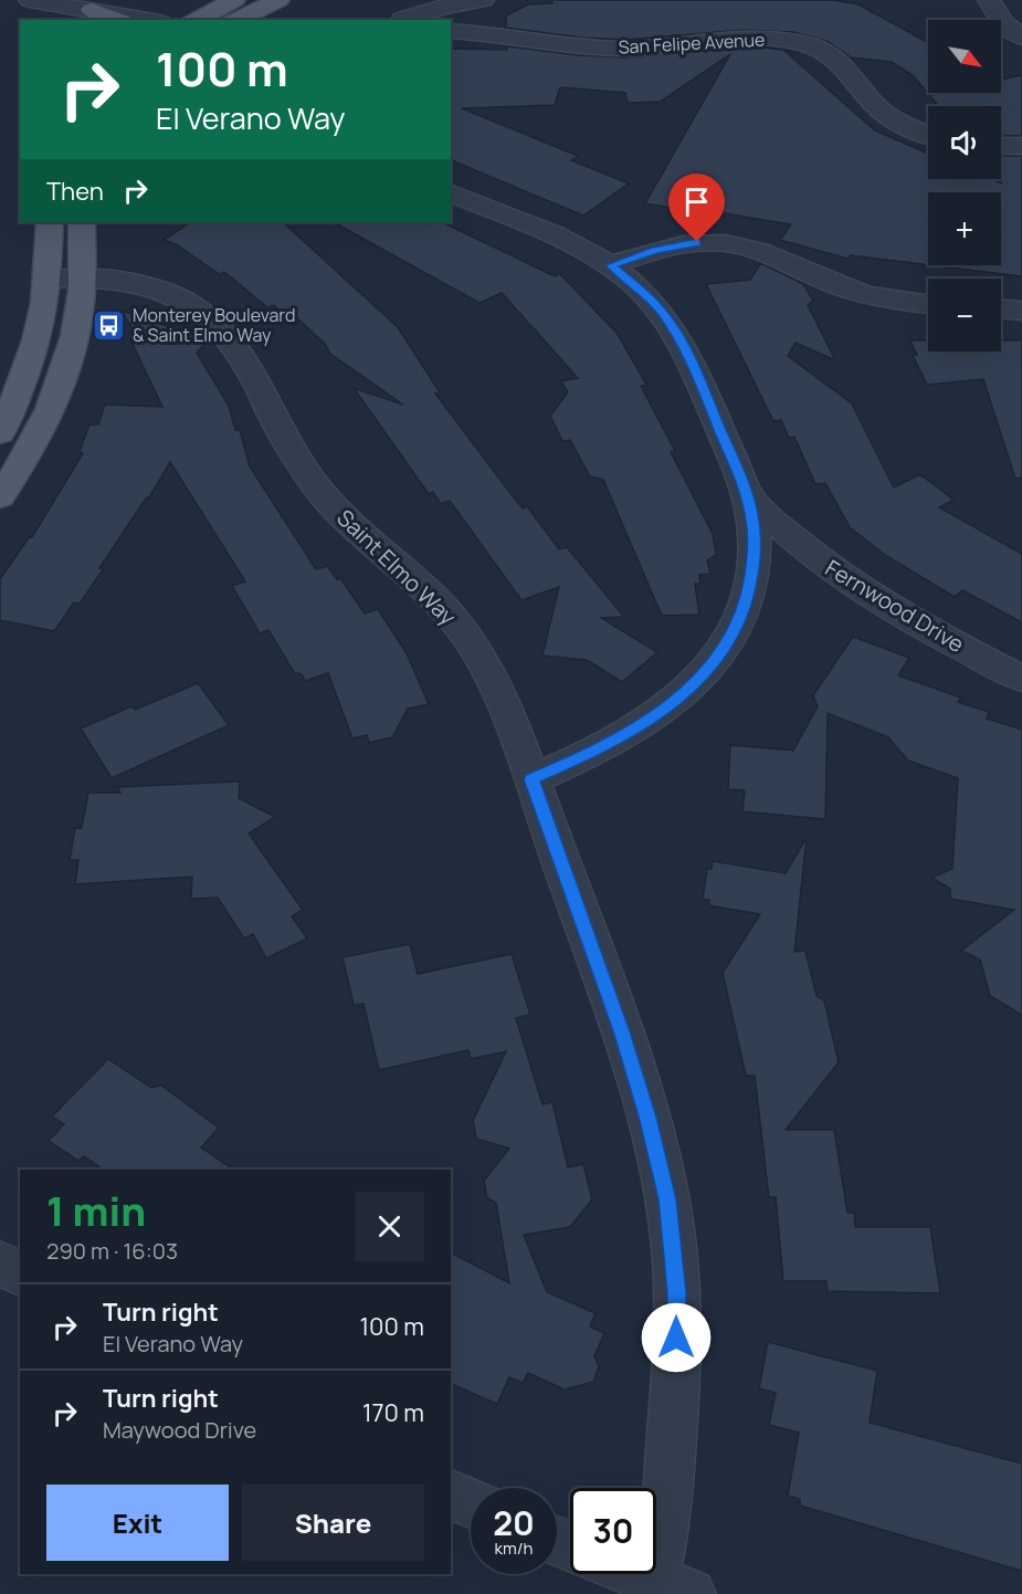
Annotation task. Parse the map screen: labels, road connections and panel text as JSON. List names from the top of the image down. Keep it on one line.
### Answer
{"streets":{"street":["San Felipe Avenue","Saint Elmo Way","Fernwood Drive"]},"places":{"bus stop":["Monterey Boulevard & Saint Elmo Way"]},"north":"bottom right","page":{"map_buttons":["+","−"],"turn":["100 m","El Verano Way"],"then":"Then","heading":["1 min","290 m · 16:03"],"list":[{"name":"Turn right","note":"El Verano Way","value":"100 m"},{"name":"Turn right","note":"Maywood Drive","value":"170 m"}],"buttons":["Exit","Share"],"speed":"20 km/h","limit":"30"}}
